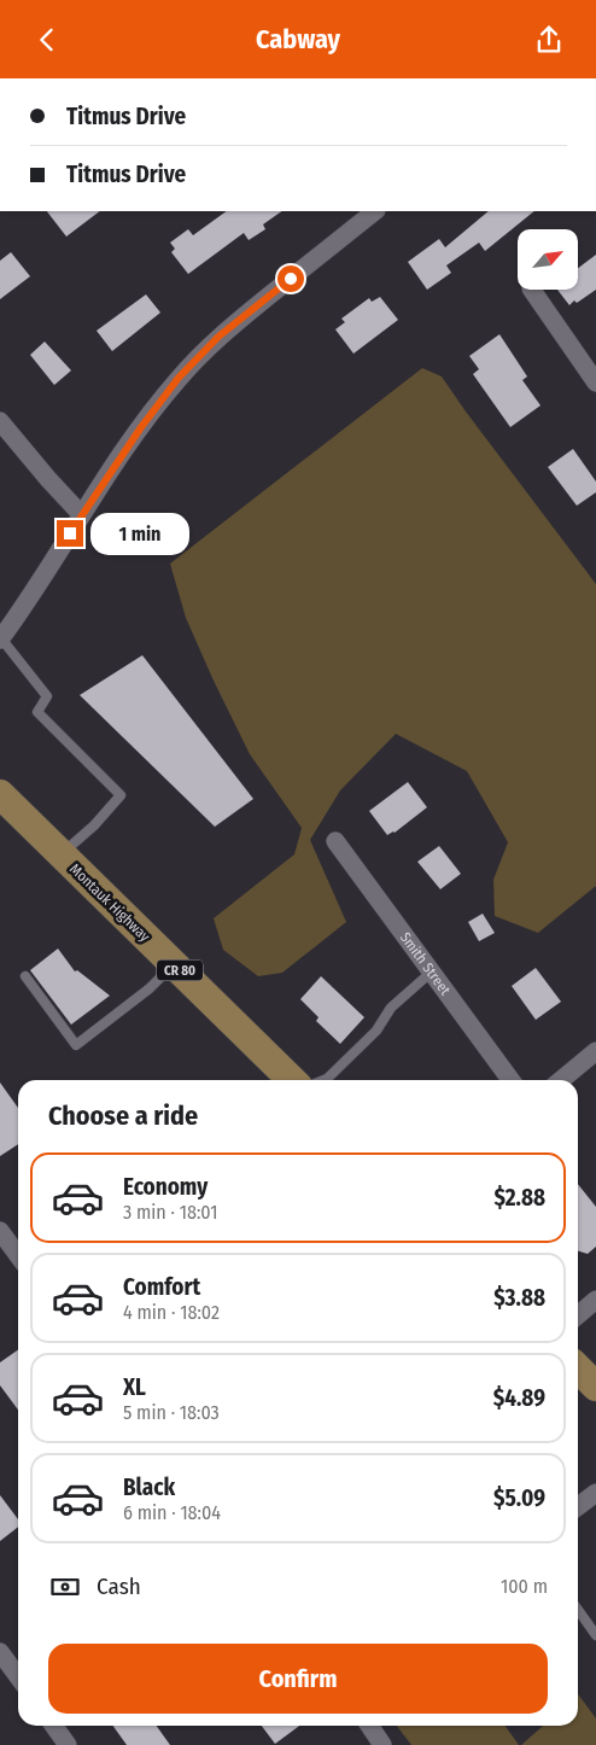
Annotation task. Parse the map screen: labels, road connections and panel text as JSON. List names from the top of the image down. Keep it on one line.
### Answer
{"streets":{"main road":["Montauk Highway","CR 80"],"street":["Smith Street"]},"north":"top right","page":{"header":"Cabway","banner":["Titmus Drive","Titmus Drive"],"bubble":"1 min","heading":"Choose a ride","list":[{"name":"Economy","note":"3 min · 18:01","value":"$2.88"},{"name":"Comfort","note":"4 min · 18:02","value":"$3.88"},{"name":"XL","note":"5 min · 18:03","value":"$4.89"},{"name":"Black","note":"6 min · 18:04","value":"$5.09"}],"pay":["Cash","100 m"],"buttons":"Confirm"}}
